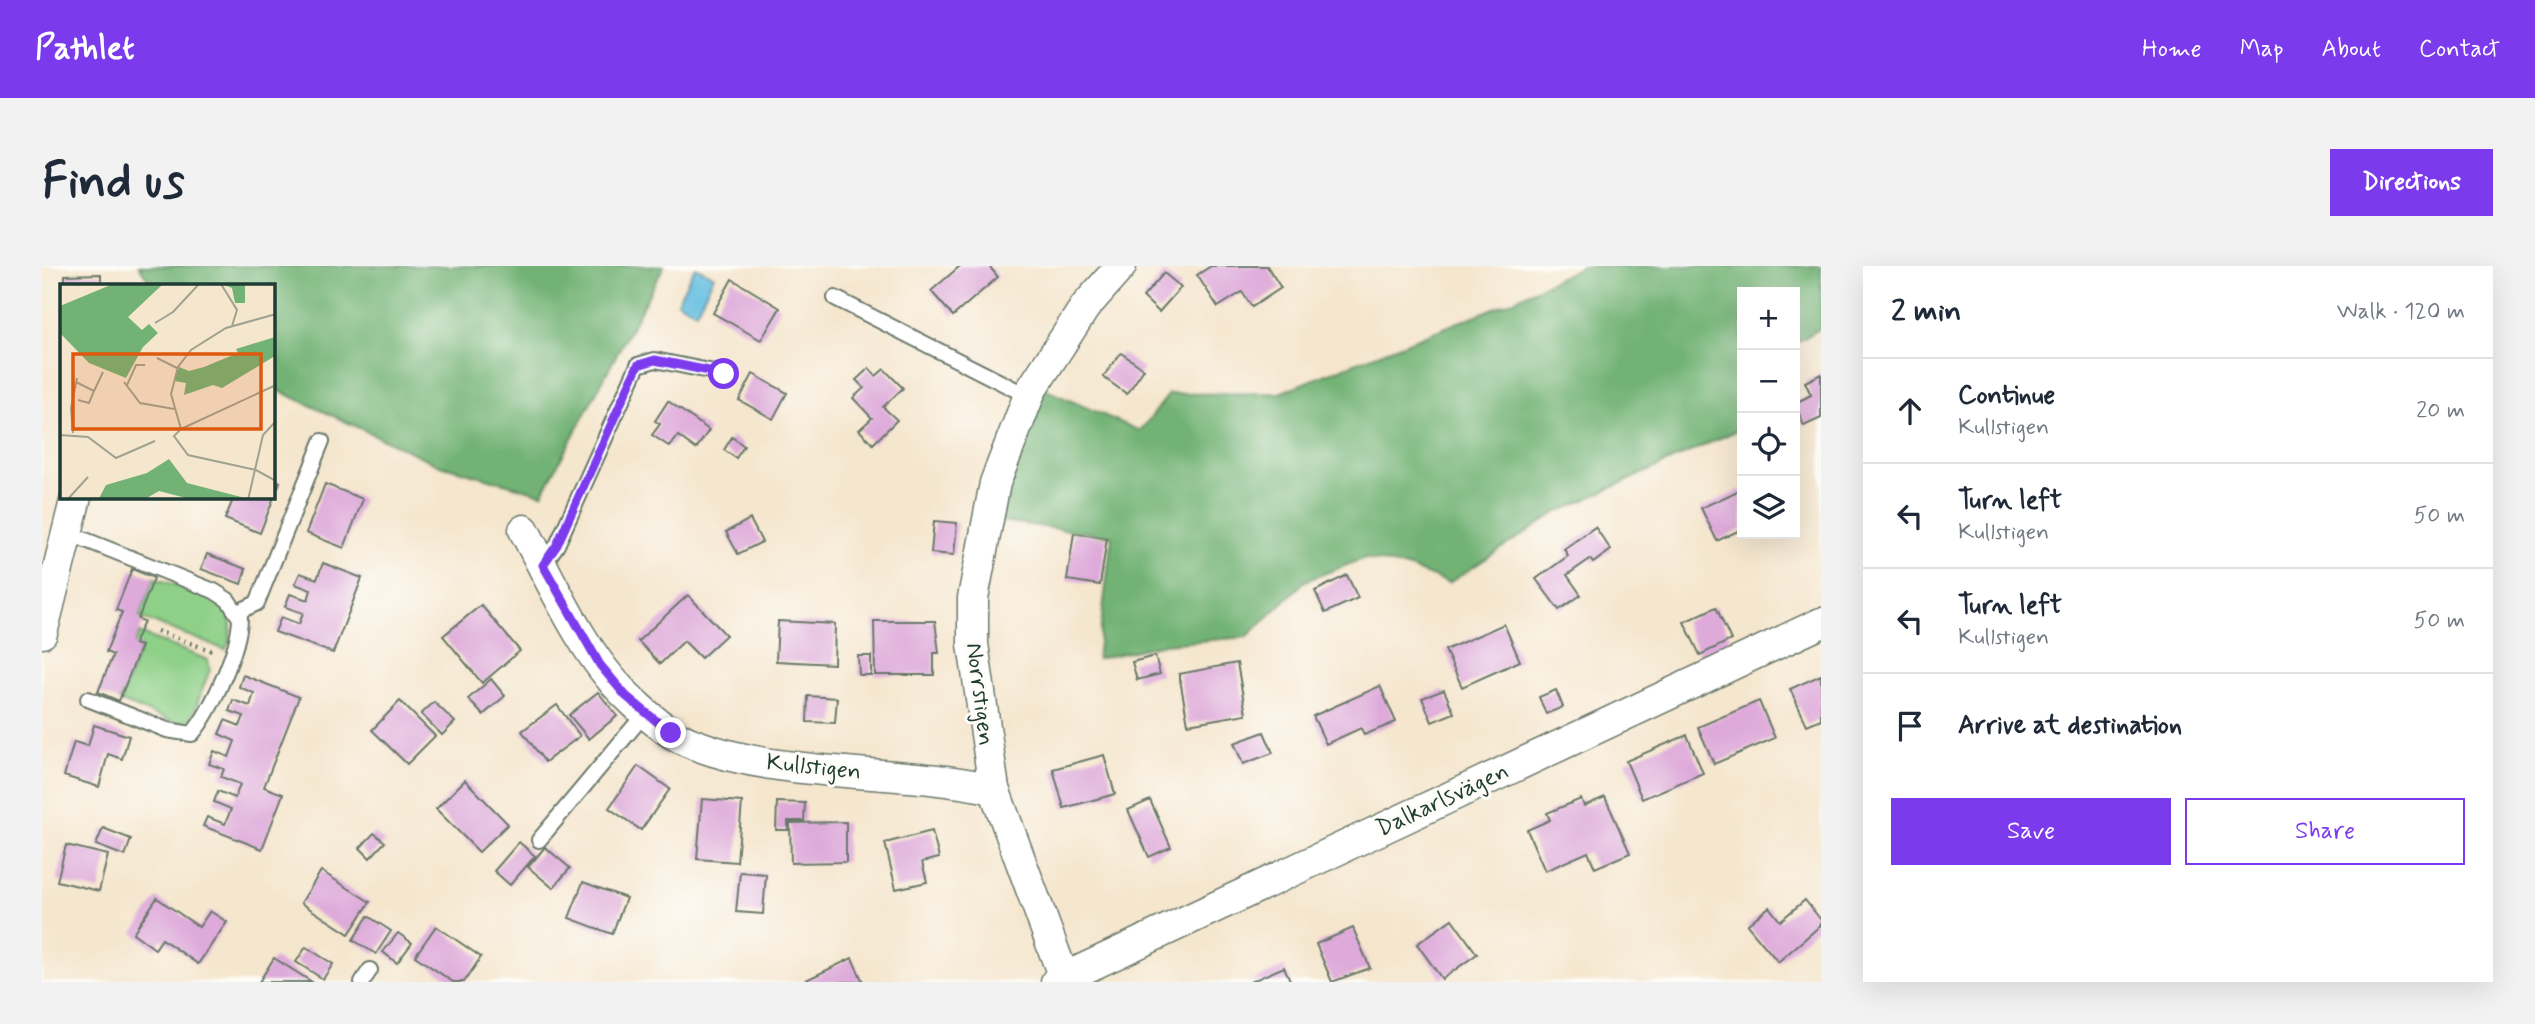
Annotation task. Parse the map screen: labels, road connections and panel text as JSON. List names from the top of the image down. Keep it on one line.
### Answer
{"streets":{"street":["Norrstigen","Kullstigen","Dalkarlsvägen"]},"crossings":[["Norrstigen","Kullstigen"],["Norrstigen","Dalkarlsvägen"]],"page":{"header":"Pathlet","nav":["Home","Map","About","Contact"],"buttons":["Directions",["Save","Share"]],"title":"Find us","heading":["2 min","Walk · 120 m"],"map_buttons":["+","−"],"list":[["Continue","Kullstigen","20 m"],["Turn left","Kullstigen","50 m"],["Turn left","Kullstigen","50 m"],"Arrive at destination"]}}
